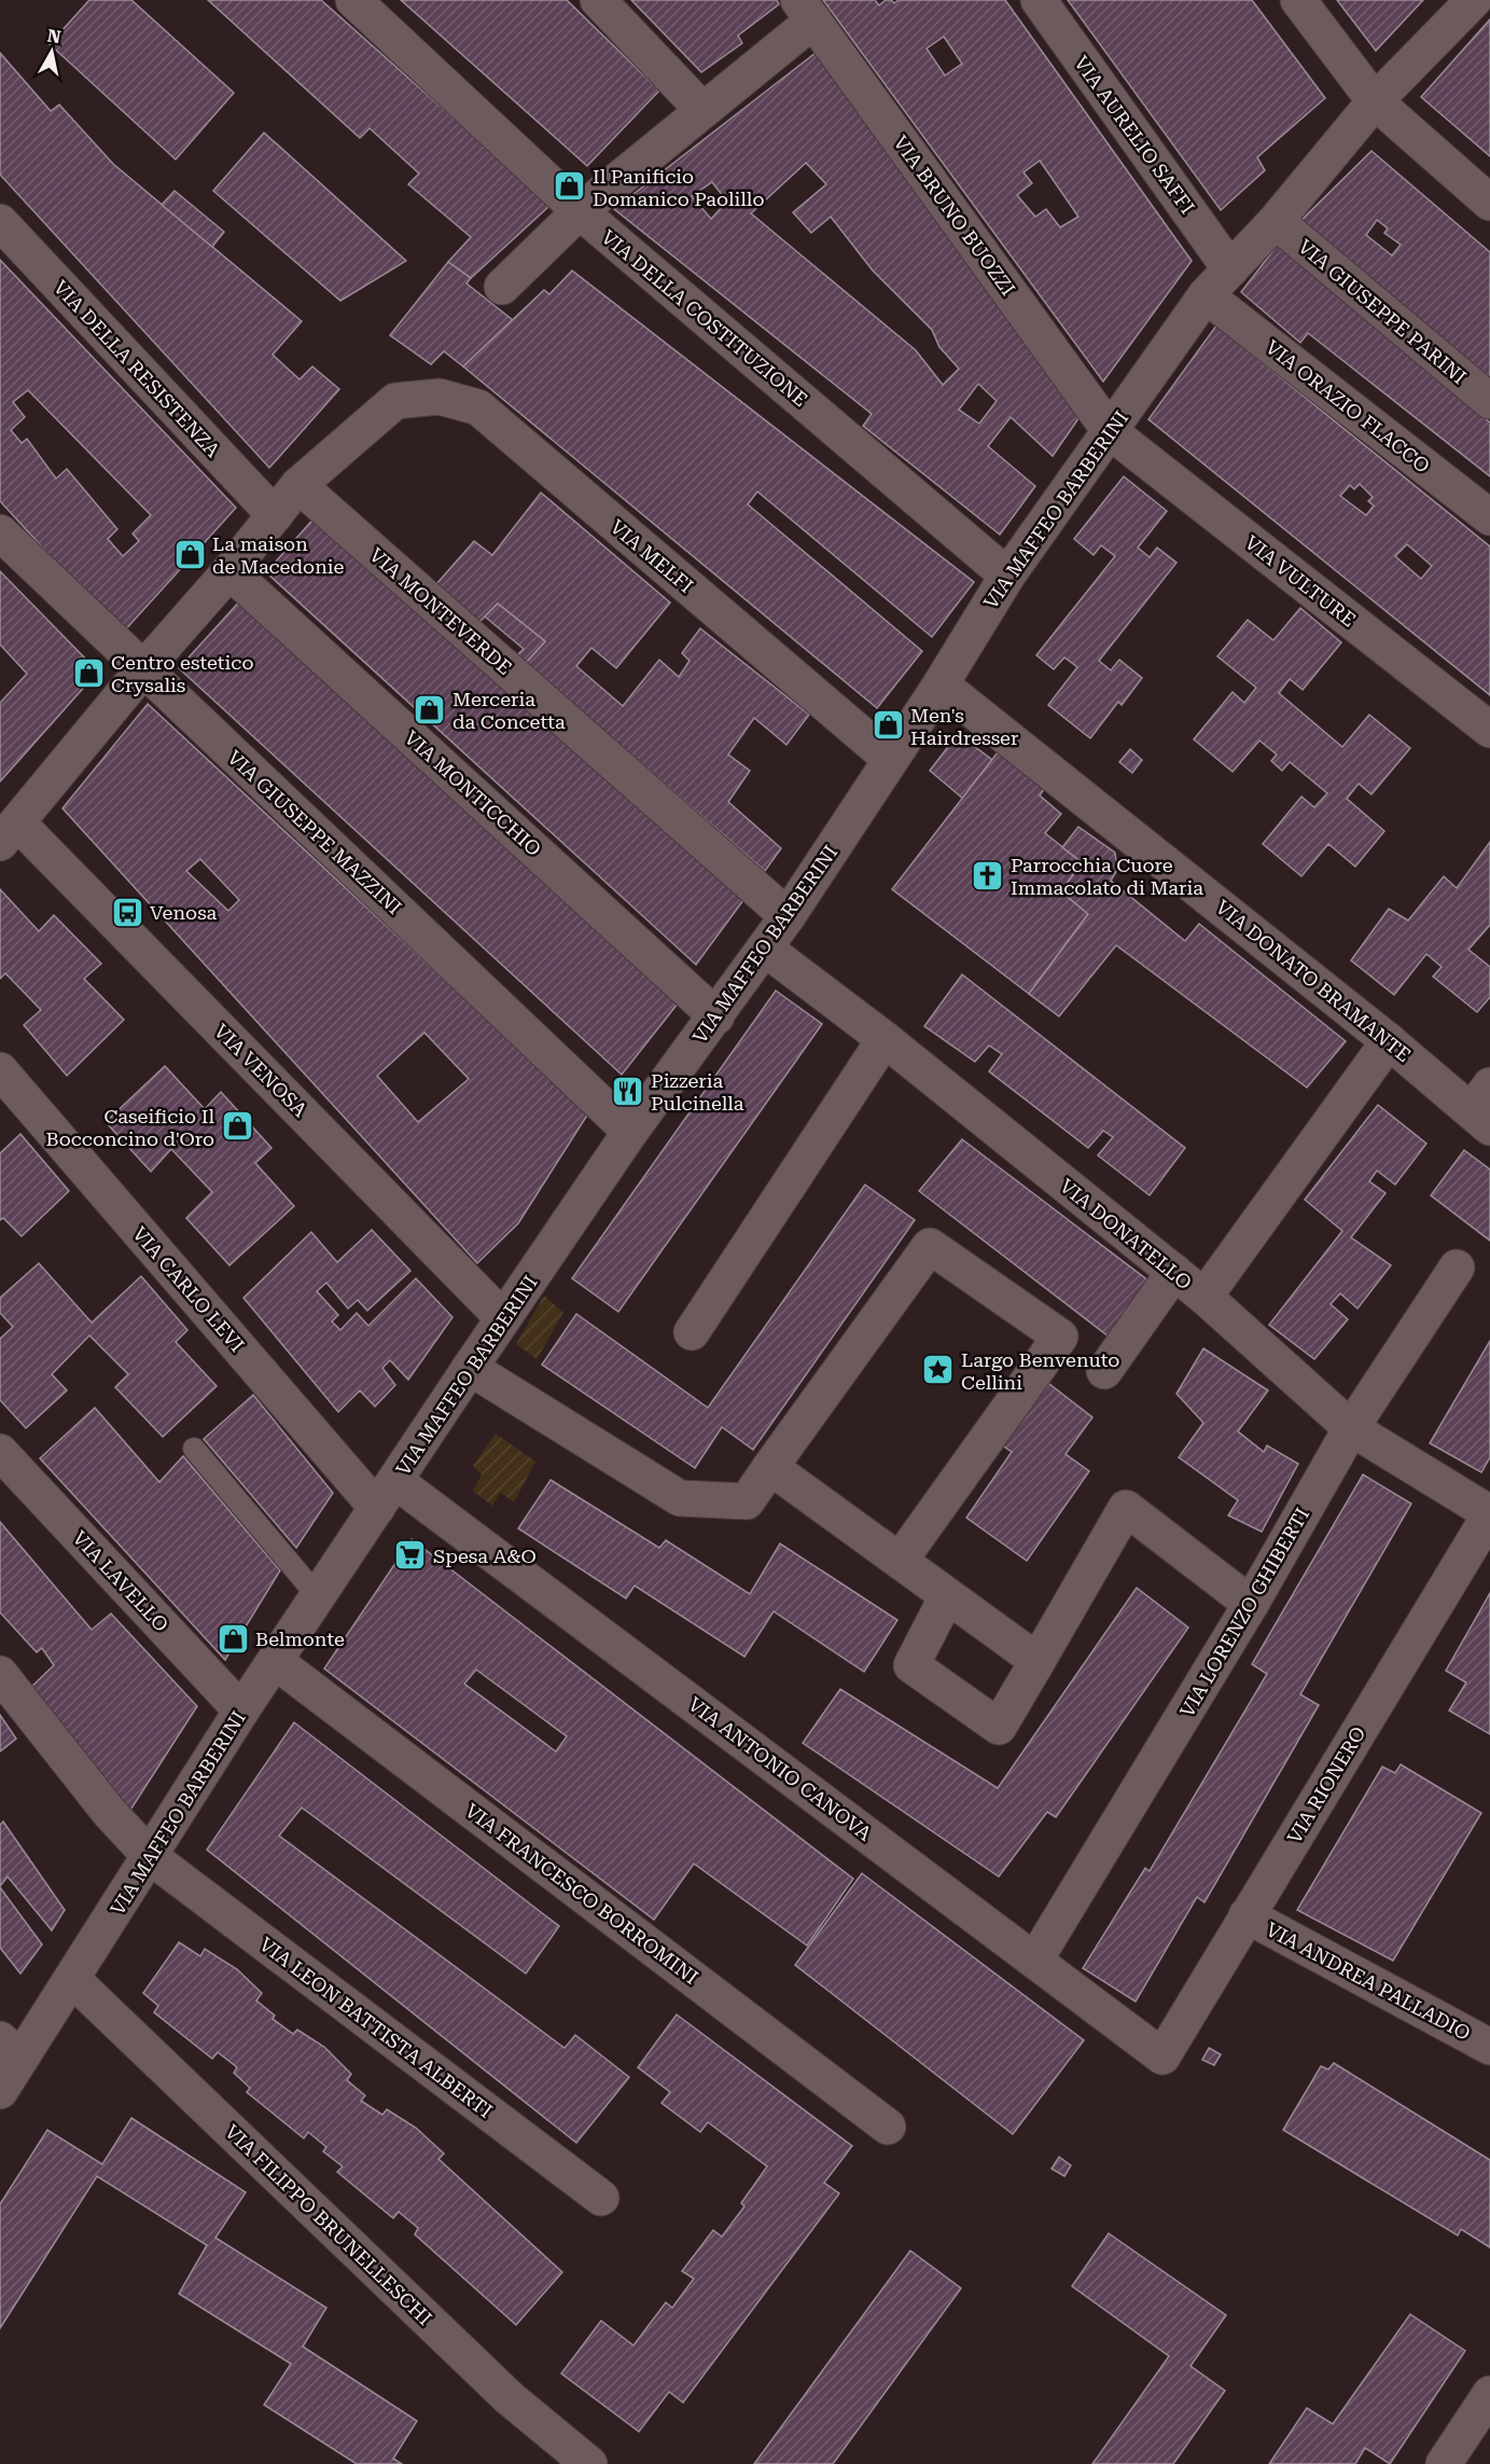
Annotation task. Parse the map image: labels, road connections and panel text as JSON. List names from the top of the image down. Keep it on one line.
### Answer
{"streets":{"street":["VIA AURELIO SAFFI","VIA BRUNO BUOZZI","VIA GIUSEPPE PARINI","VIA DELLA COSTITUZIONE","VIA DELLA RESISTENZA","VIA ORAZIO FLACCO","VIA MAFFEO BARBERINI","VIA MELFI","VIA VULTURE","VIA MONTEVERDE","VIA MONTICCHIO","VIA GIUSEPPE MAZZINI","VIA DONATO BRAMANTE","VIA VENOSA","VIA DONATELLO","VIA CARLO LEVI","VIA LAVELLO","VIA LORENZO GHIBERTI","VIA ANTONIO CANOVA","VIA RIONERO","VIA FRANCESCO BORROMINI","VIA ANDREA PALLADIO","VIA LEON BATTISTA ALBERTI","VIA FILIPPO BRUNELLESCHI"]},"crossings":[["VIA AURELIO SAFFI","VIA MAFFEO BARBERINI"],["VIA BRUNO BUOZZI","VIA MAFFEO BARBERINI"],["VIA BRUNO BUOZZI","VIA VULTURE"],["VIA GIUSEPPE PARINI","VIA MAFFEO BARBERINI"],["VIA DELLA COSTITUZIONE","VIA MAFFEO BARBERINI"],["VIA ORAZIO FLACCO","VIA MAFFEO BARBERINI"],["VIA MAFFEO BARBERINI","VIA MELFI"],["VIA MAFFEO BARBERINI","VIA VULTURE"],["VIA MAFFEO BARBERINI","VIA MONTEVERDE"],["VIA MAFFEO BARBERINI","VIA MONTICCHIO"],["VIA MAFFEO BARBERINI","VIA GIUSEPPE MAZZINI"],["VIA MAFFEO BARBERINI","VIA DONATO BRAMANTE"],["VIA MAFFEO BARBERINI","VIA VENOSA"],["VIA MAFFEO BARBERINI","VIA DONATELLO"],["VIA MAFFEO BARBERINI","VIA CARLO LEVI"],["VIA MAFFEO BARBERINI","VIA LAVELLO"],["VIA MAFFEO BARBERINI","VIA ANTONIO CANOVA"],["VIA MAFFEO BARBERINI","VIA FRANCESCO BORROMINI"],["VIA MAFFEO BARBERINI","VIA LEON BATTISTA ALBERTI"],["VIA MAFFEO BARBERINI","VIA FILIPPO BRUNELLESCHI"],["VIA MELFI","VIA MONTEVERDE"],["VIA DONATELLO","VIA LORENZO GHIBERTI"],["VIA DONATELLO","VIA RIONERO"],["VIA CARLO LEVI","VIA ANTONIO CANOVA"],["VIA LORENZO GHIBERTI","VIA ANTONIO CANOVA"],["VIA ANTONIO CANOVA","VIA RIONERO"],["VIA RIONERO","VIA ANDREA PALLADIO"]],"places":{"shop":["Il Panificio Domanico Paolillo","La maison de Macedonie","Centro estetico Crysalis","Merceria da Concetta","Men's Hairdresser","Caseificio Il Bocconcino d'Oro","Belmonte"],"church":["Parrocchia Cuore Immacolato di Maria"],"bus stop":["Venosa"],"restaurant":["Pizzeria Pulcinella"],"place":["Largo Benvenuto Cellini"],"supermarket":["Spesa A&O"]},"north":"top"}
